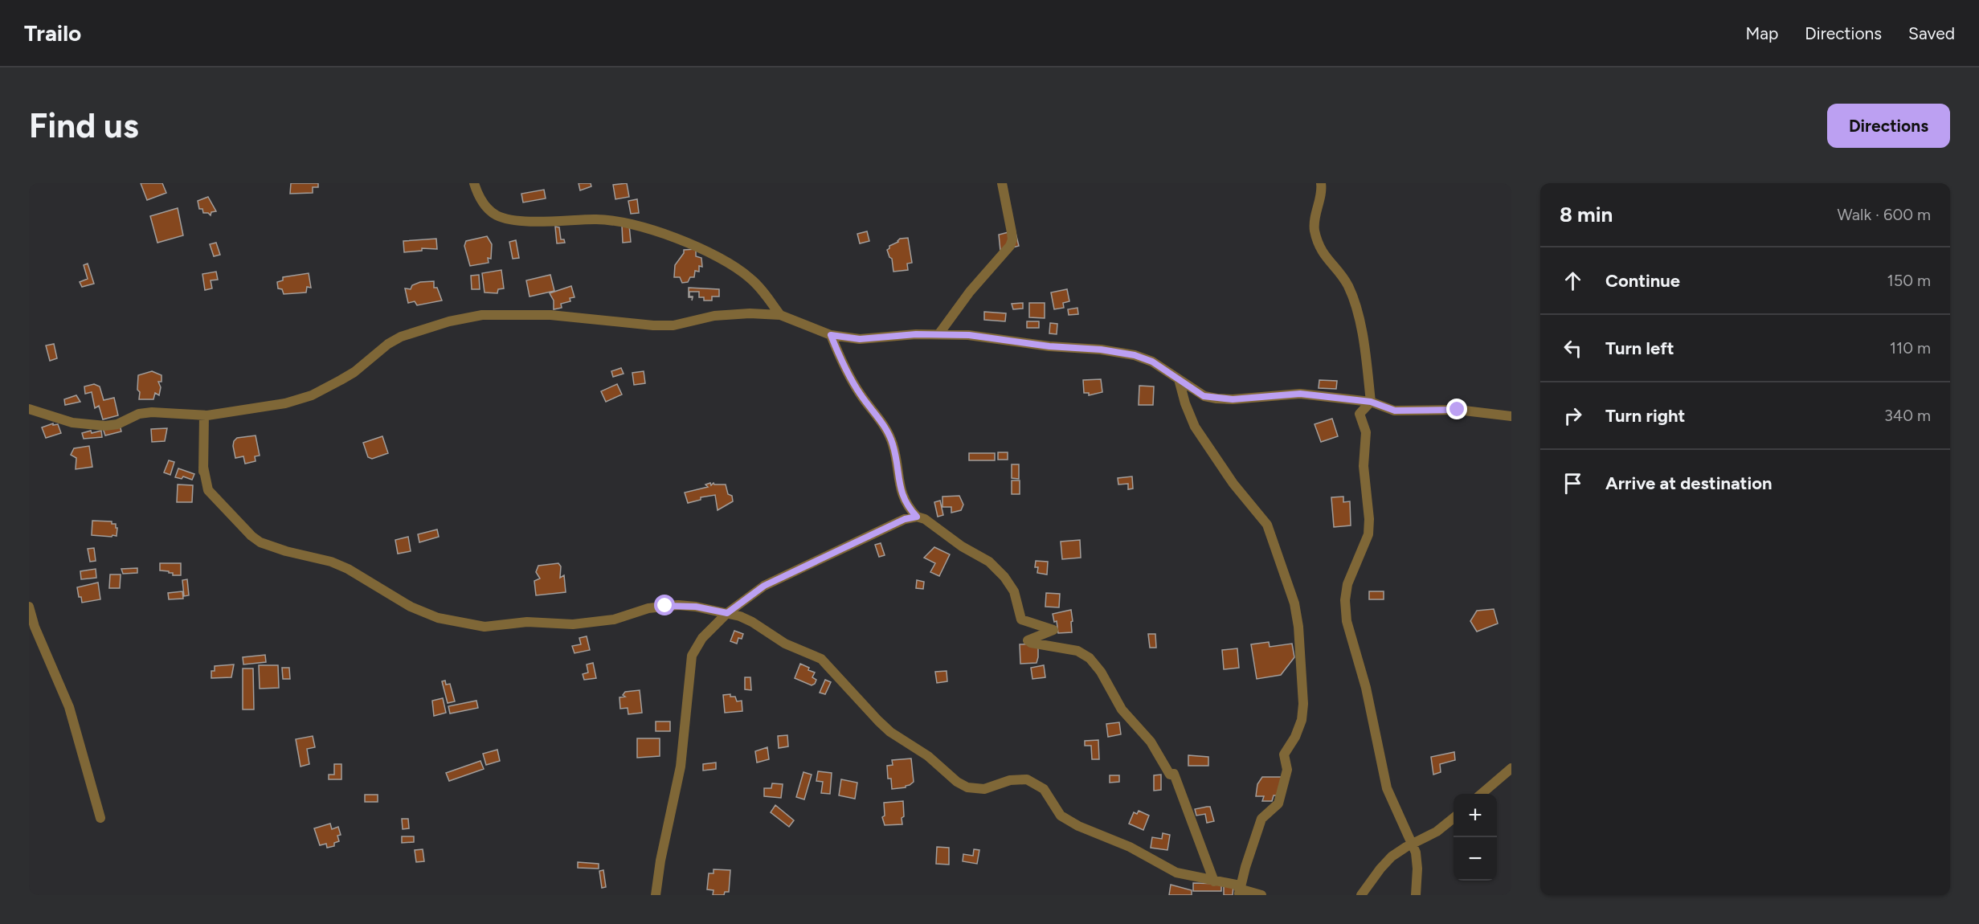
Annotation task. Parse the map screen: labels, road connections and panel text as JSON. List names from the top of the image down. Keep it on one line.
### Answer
{"page":{"header":"Trailo","nav":["Map","Directions","Saved"],"buttons":"Directions","title":"Find us","heading":["8 min","Walk · 600 m"],"list":[["Continue","150 m"],["Turn left","110 m"],["Turn right","340 m"],"Arrive at destination"],"map_buttons":["+","−"]}}
